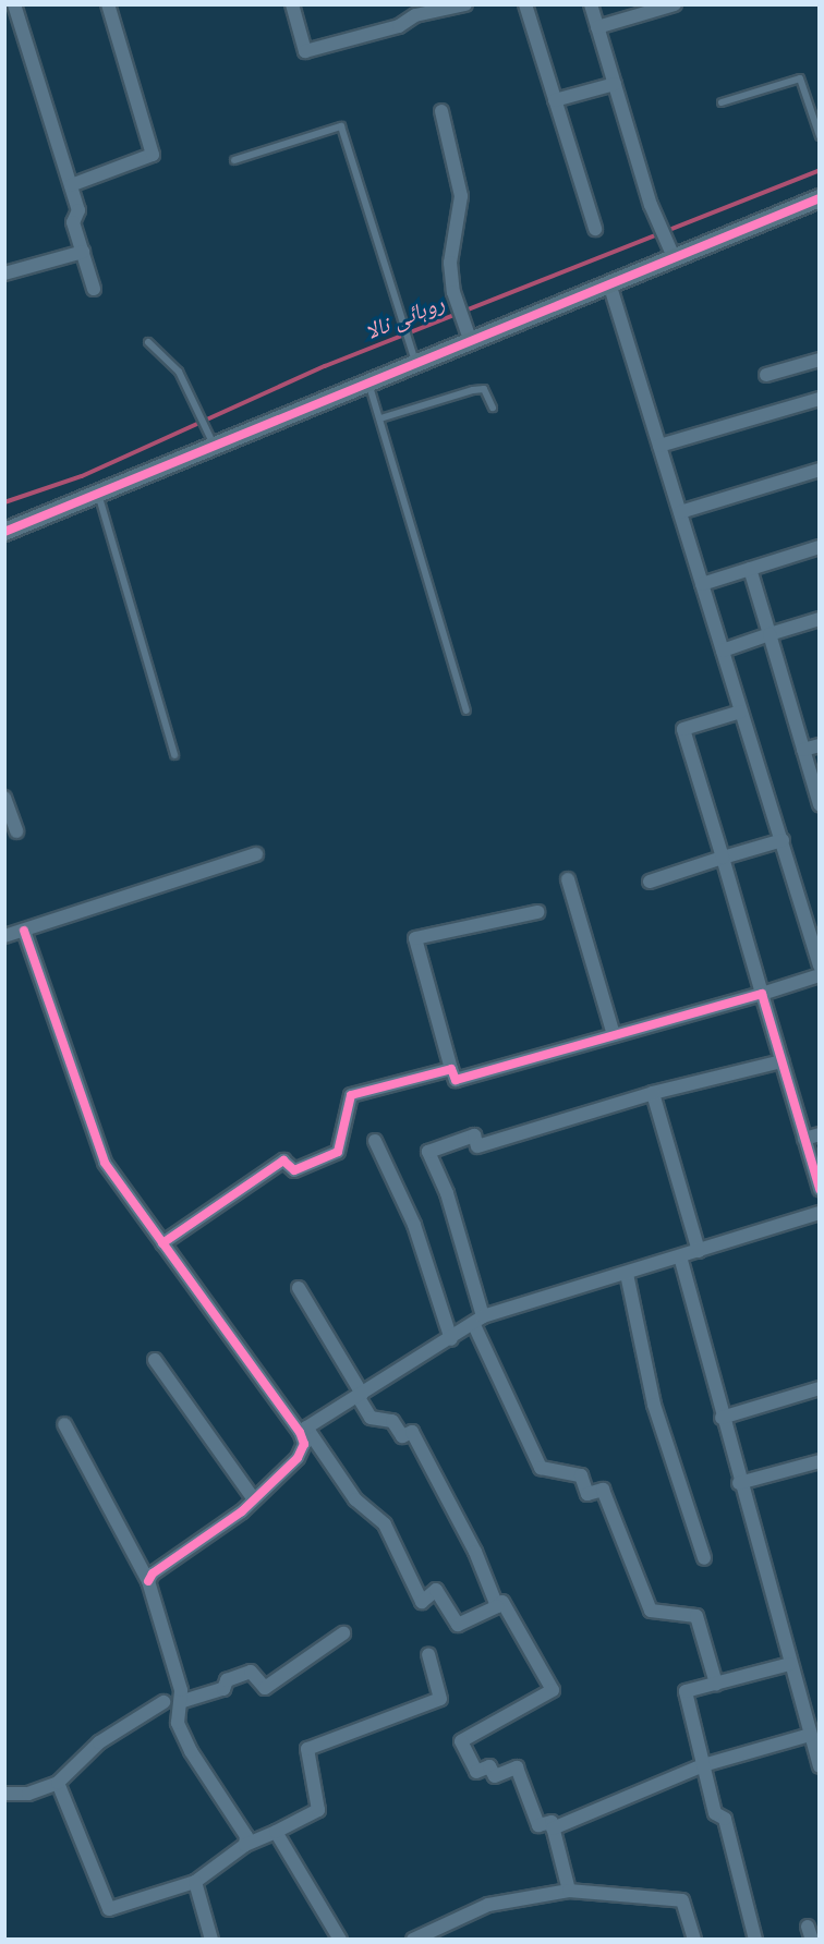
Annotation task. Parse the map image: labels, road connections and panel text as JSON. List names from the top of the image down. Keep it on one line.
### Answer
{"water":["روہائی نالا"]}
